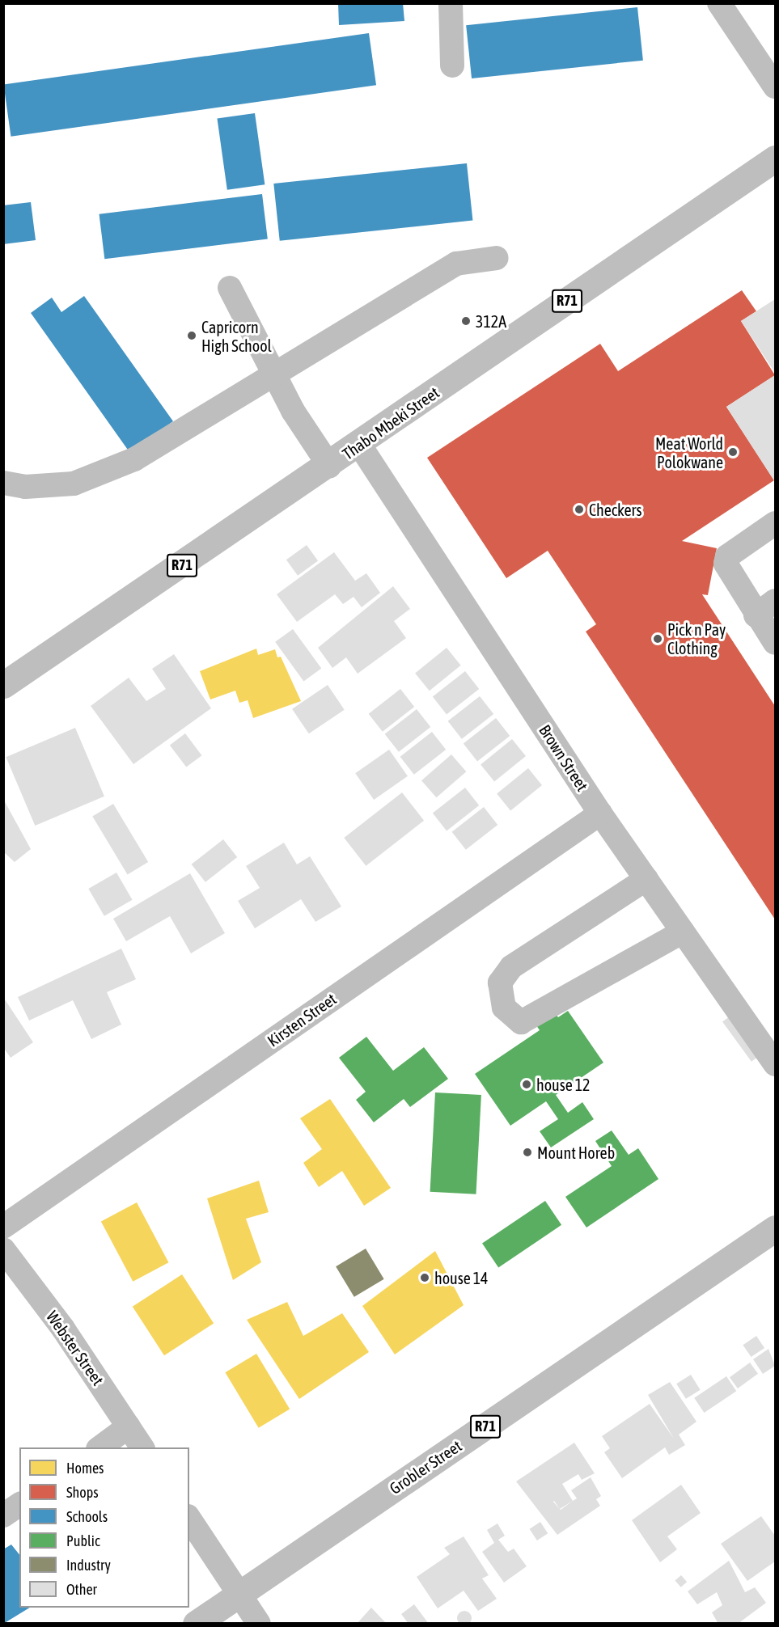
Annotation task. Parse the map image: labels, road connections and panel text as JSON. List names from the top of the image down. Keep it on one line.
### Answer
{"streets":{"main road":["R71","Thabo Mbeki Street","Grobler Street"],"street":["Brown Street","Kirsten Street","Webster Street"]},"crossings":[["Thabo Mbeki Street","Brown Street"],["Brown Street","Kirsten Street"]],"places":["312A","Capricorn High School","Meat World Polokwane","Checkers","Pick n Pay Clothing","house 12","Mount Horeb","house 14"],"legend":["Homes","Shops","Schools","Public","Industry","Other"]}
